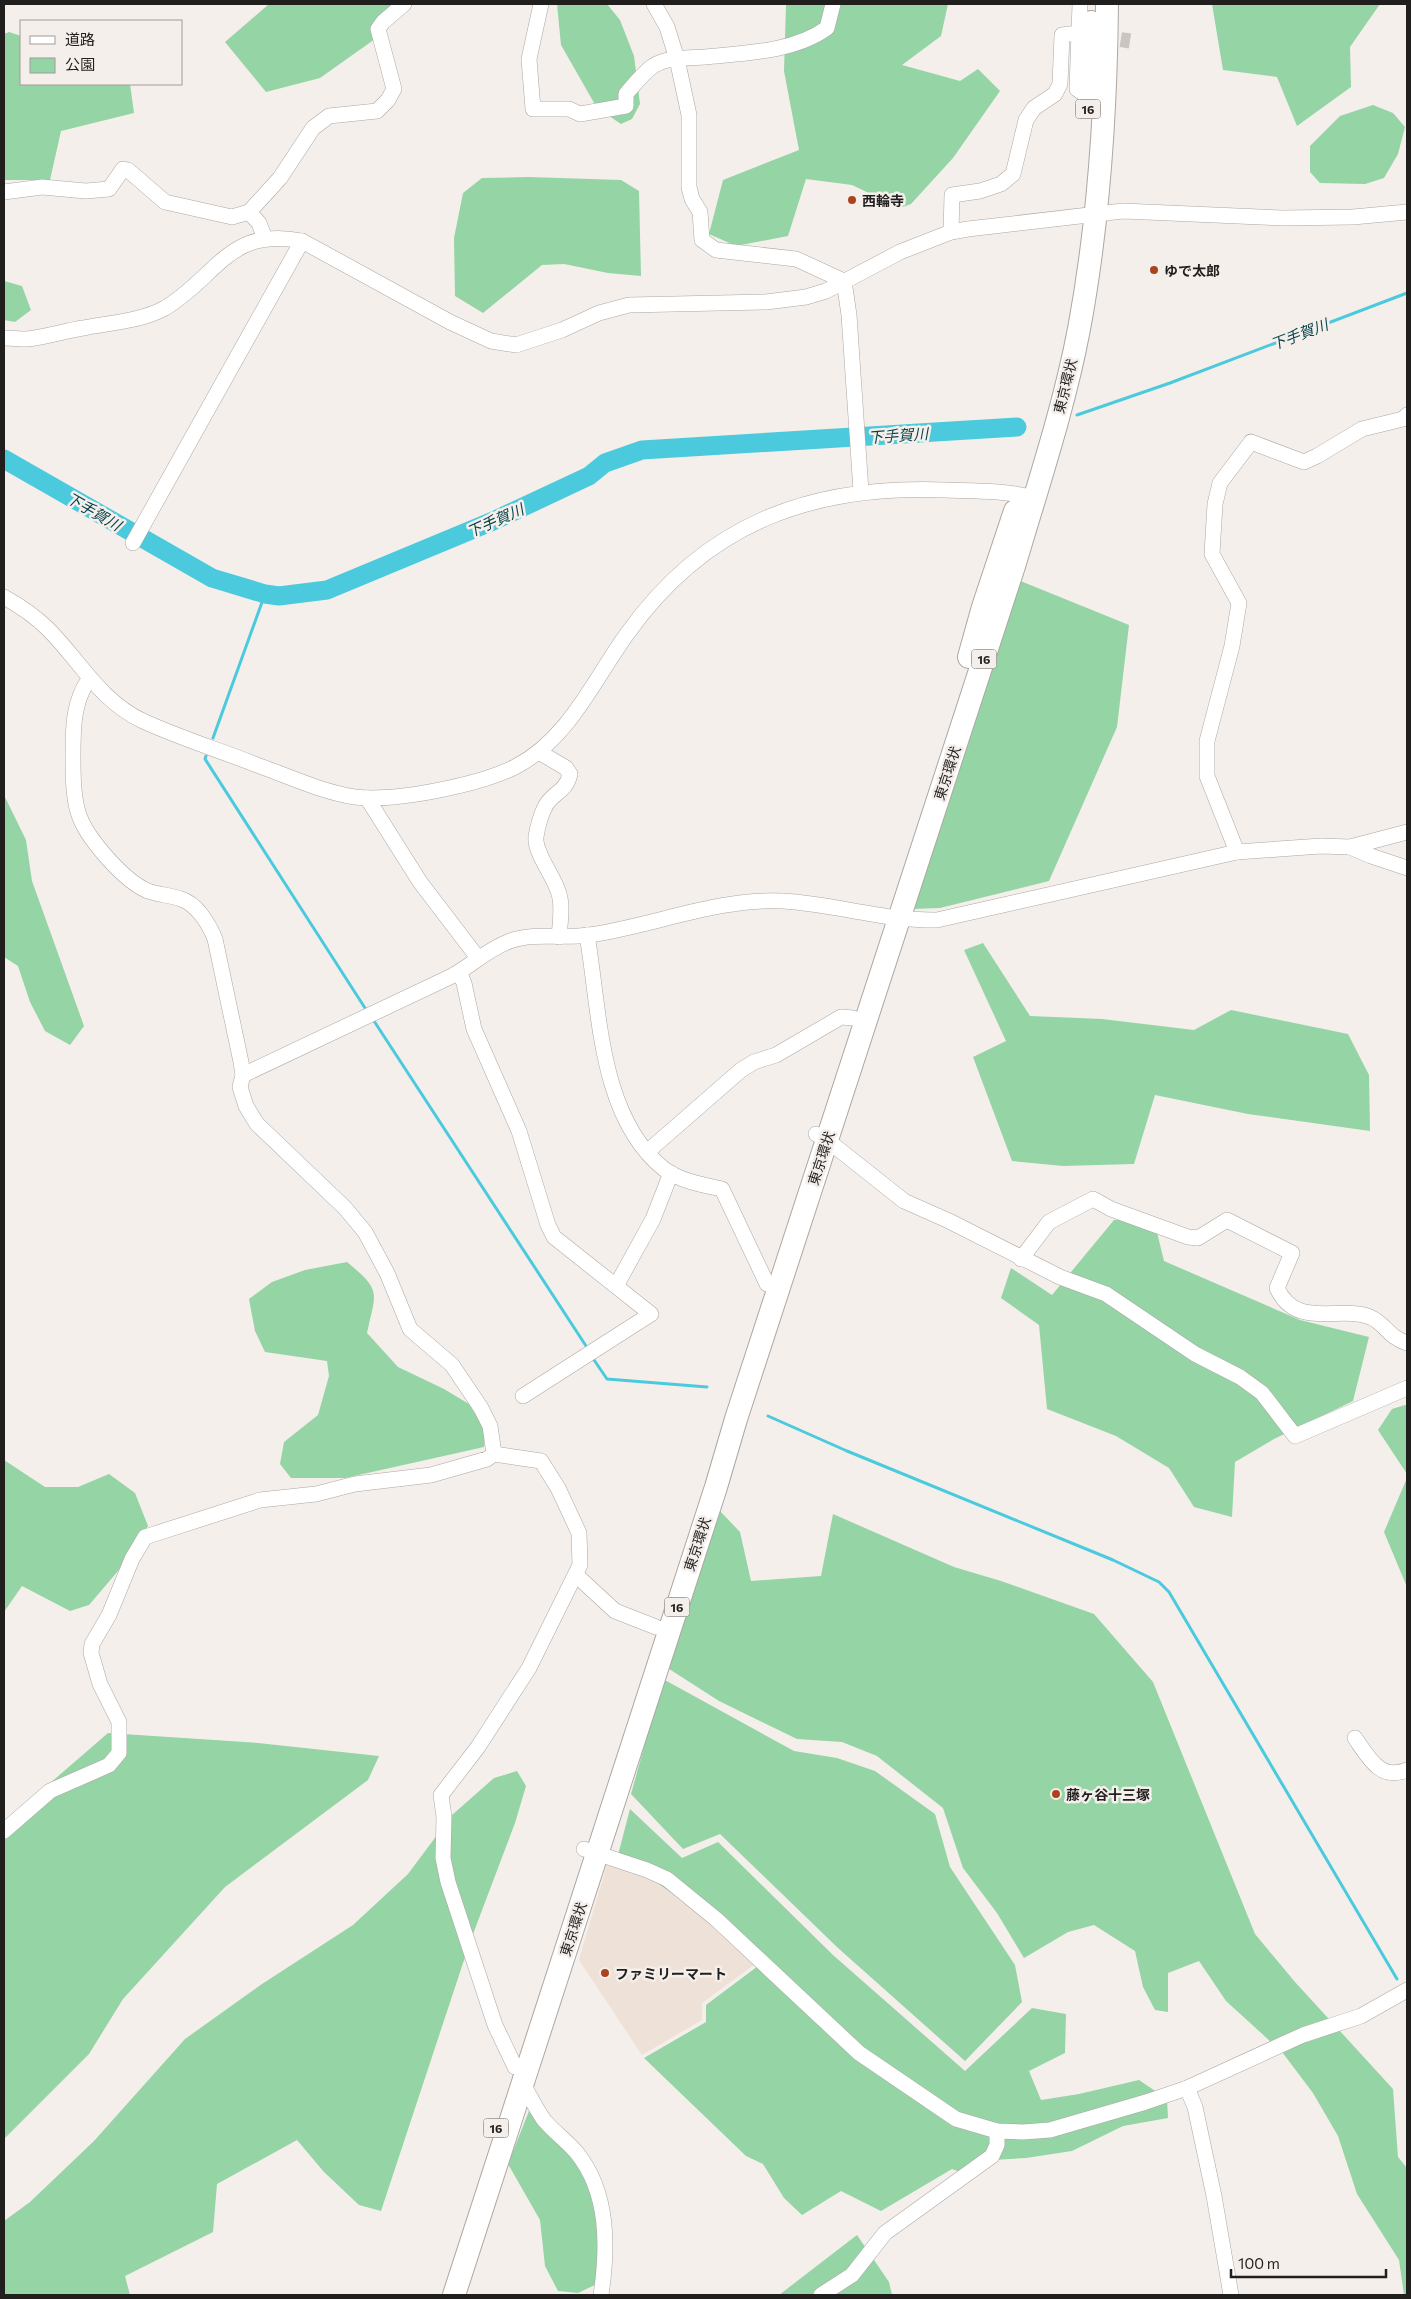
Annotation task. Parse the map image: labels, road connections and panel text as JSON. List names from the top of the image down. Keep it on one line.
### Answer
{"streets":{"highway":["16","東京環状"]},"water":["下手賀川"],"places":["西輪寺","ゆで太郎","藤ヶ谷十三塚","ファミリーマート"],"legend":["道路","公園"],"scale_bar":"100 m"}
